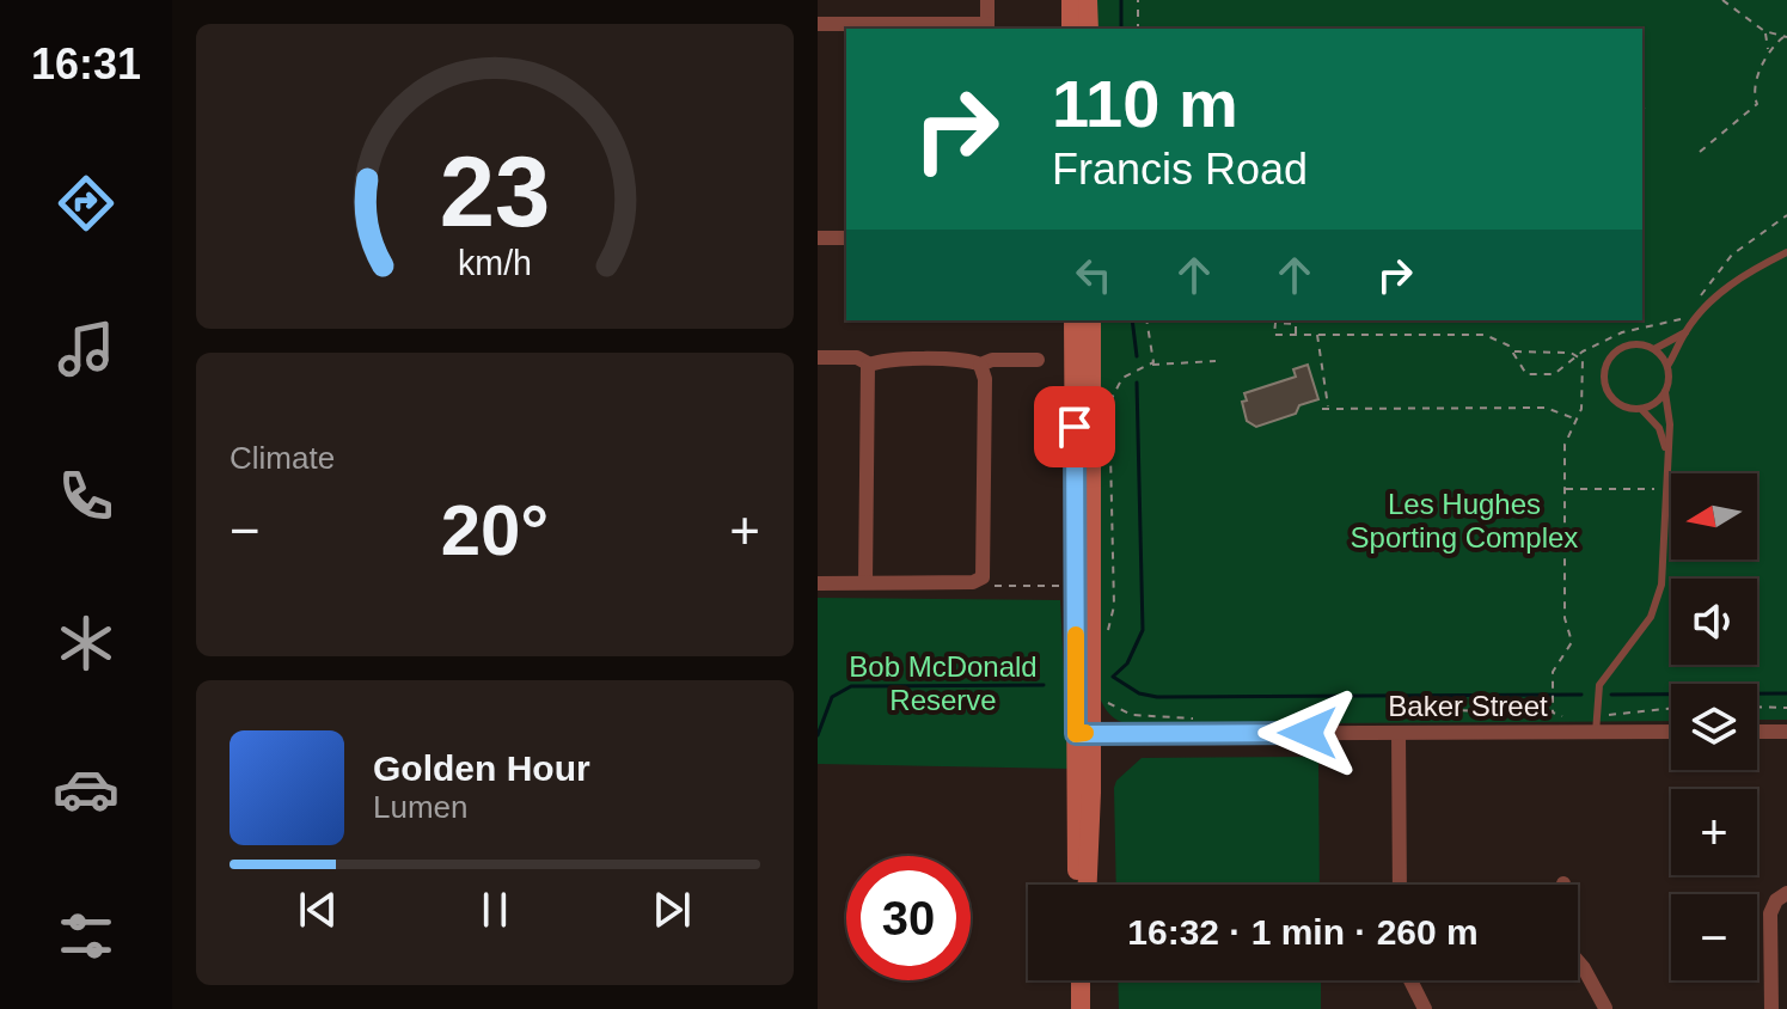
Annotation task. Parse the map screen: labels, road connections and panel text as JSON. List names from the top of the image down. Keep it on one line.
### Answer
{"streets":{"street":["Baker Street"]},"parks":["Les Hughes Sporting Complex","Bob McDonald Reserve"],"north":"left","page":{"tabs":"16:31","turn":["110 m","Francis Road"],"tile":"Climate","map_buttons":["+","−"],"heat":["−","20°","+"],"song":["Golden Hour","Lumen"],"limit":"30","trip":"16:32 · 1 min · 260 m","gauge":["23","km/h"]}}
